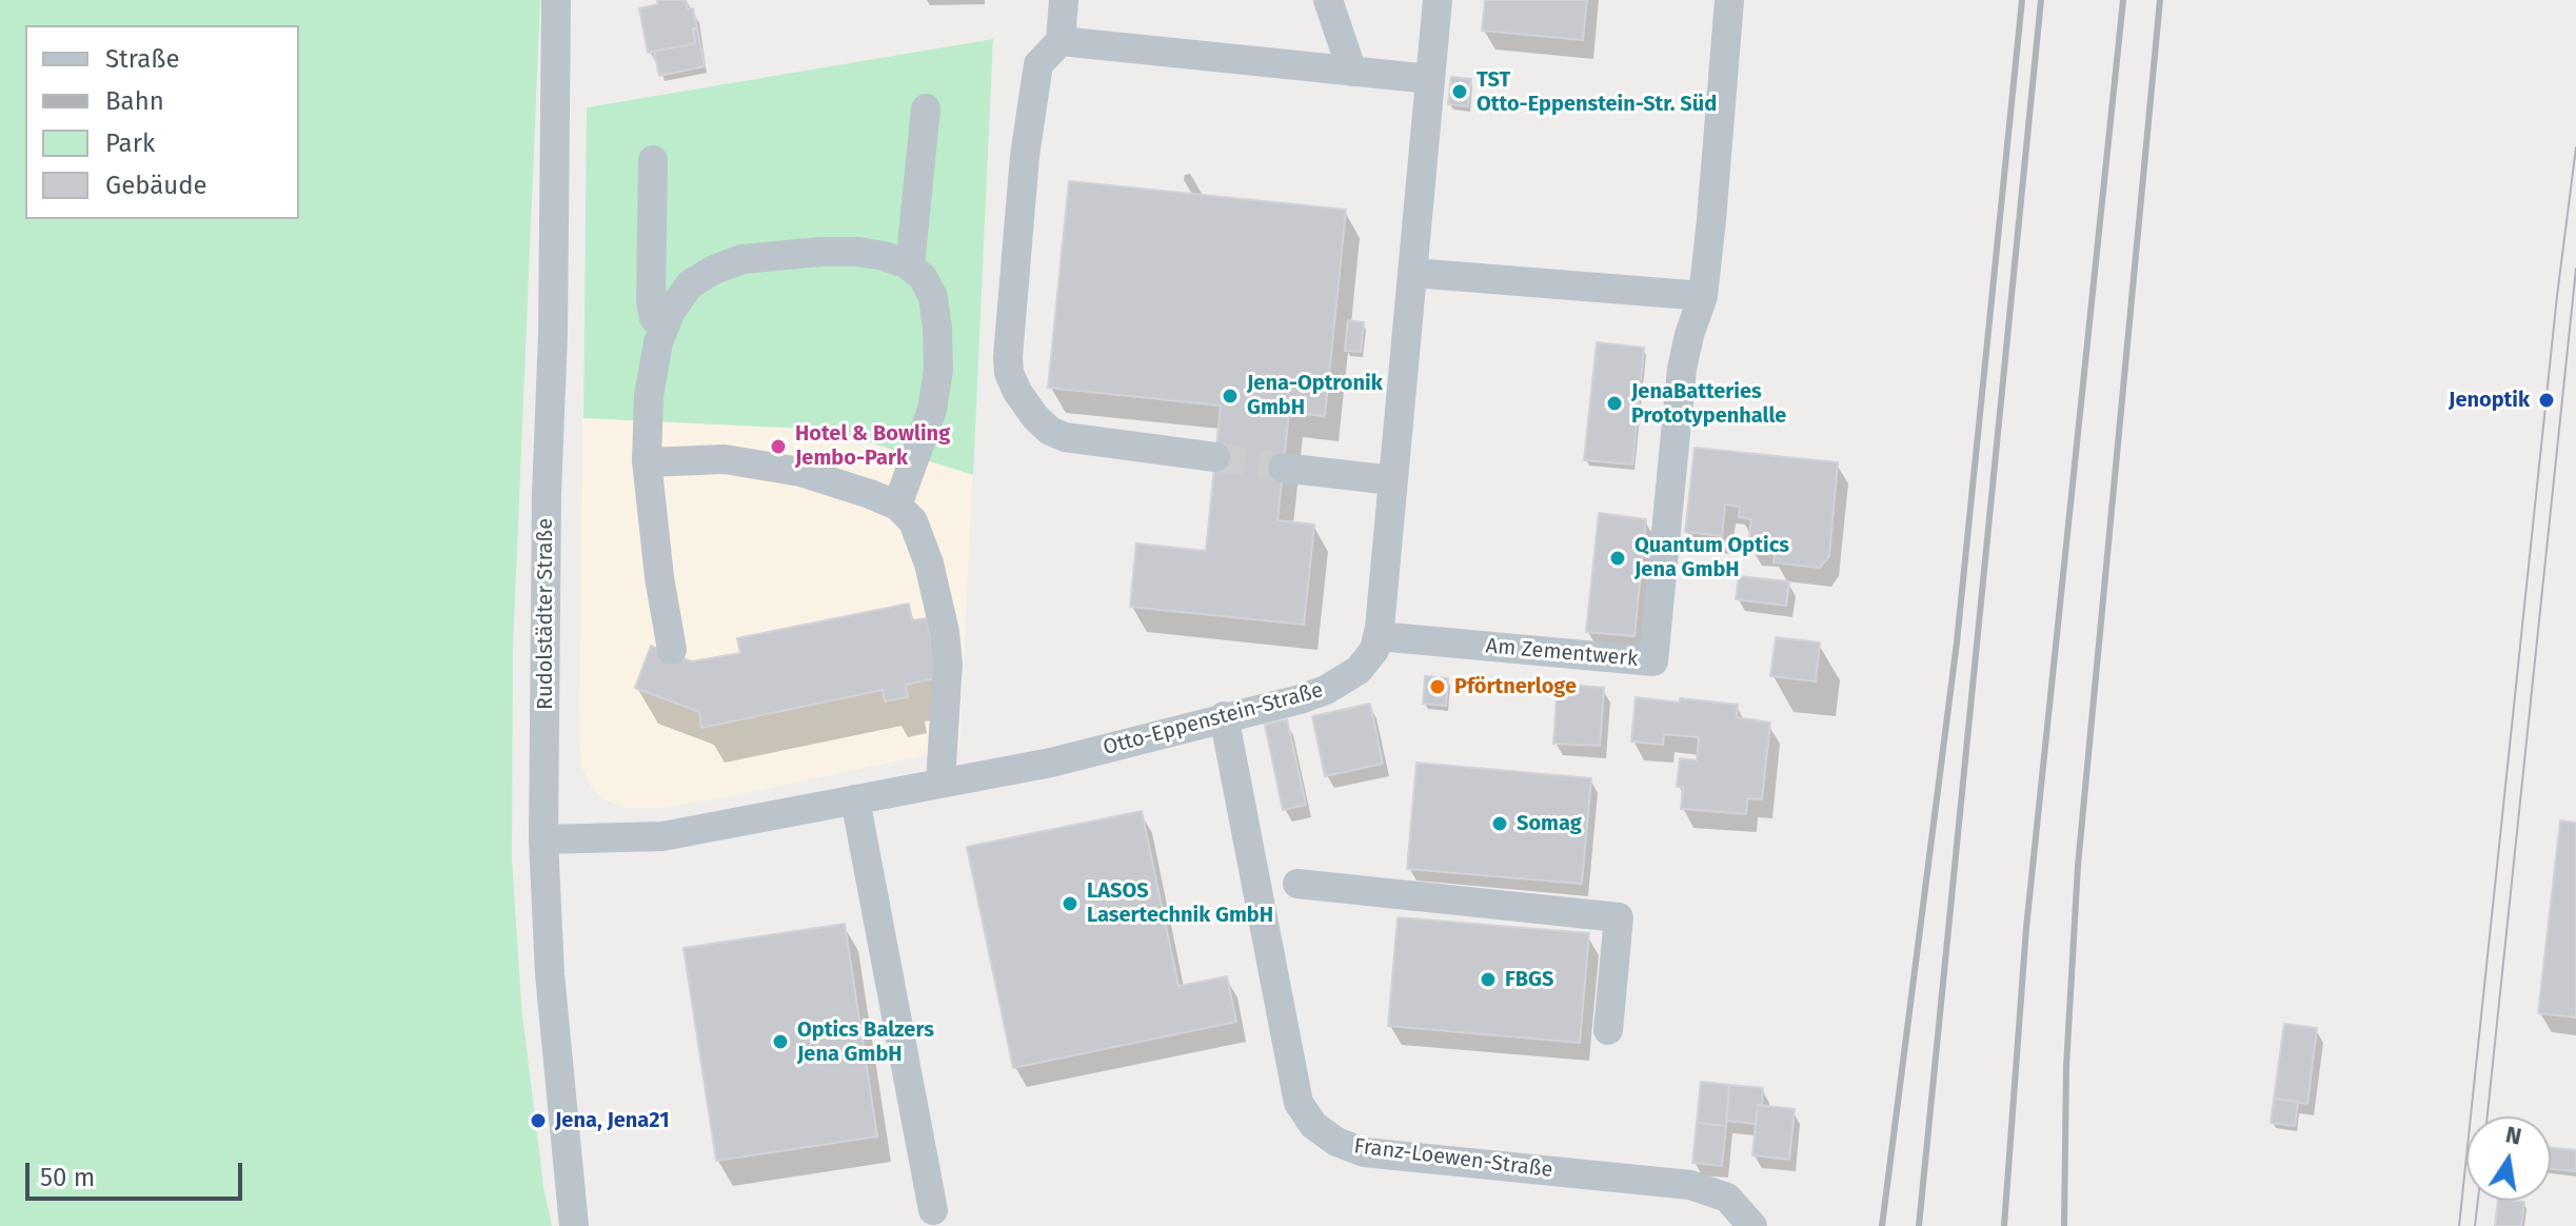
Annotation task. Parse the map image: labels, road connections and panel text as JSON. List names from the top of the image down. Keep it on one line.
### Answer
{"streets":{"street":["Rudolstädter Straße","Am Zementwerk","Otto-Eppenstein-Straße","Franz-Loewen-Straße"]},"crossings":[["Rudolstädter Straße","Otto-Eppenstein-Straße"],["Am Zementwerk","Otto-Eppenstein-Straße"],["Otto-Eppenstein-Straße","Franz-Loewen-Straße"]],"places":["TST Otto-Eppenstein-Str. Süd","Jena-Optronik GmbH","Jenoptik","JenaBatteries Prototypenhalle","Hotel & Bowling Jembo-Park","Quantum Optics Jena GmbH","Pförtnerloge","Somag","LASOS Lasertechnik GmbH","FBGS","Optics Balzers Jena GmbH","Jena, Jena21"],"legend":["Straße","Bahn","Park","Gebäude"],"scale_bar":"50 m","north":"top"}
